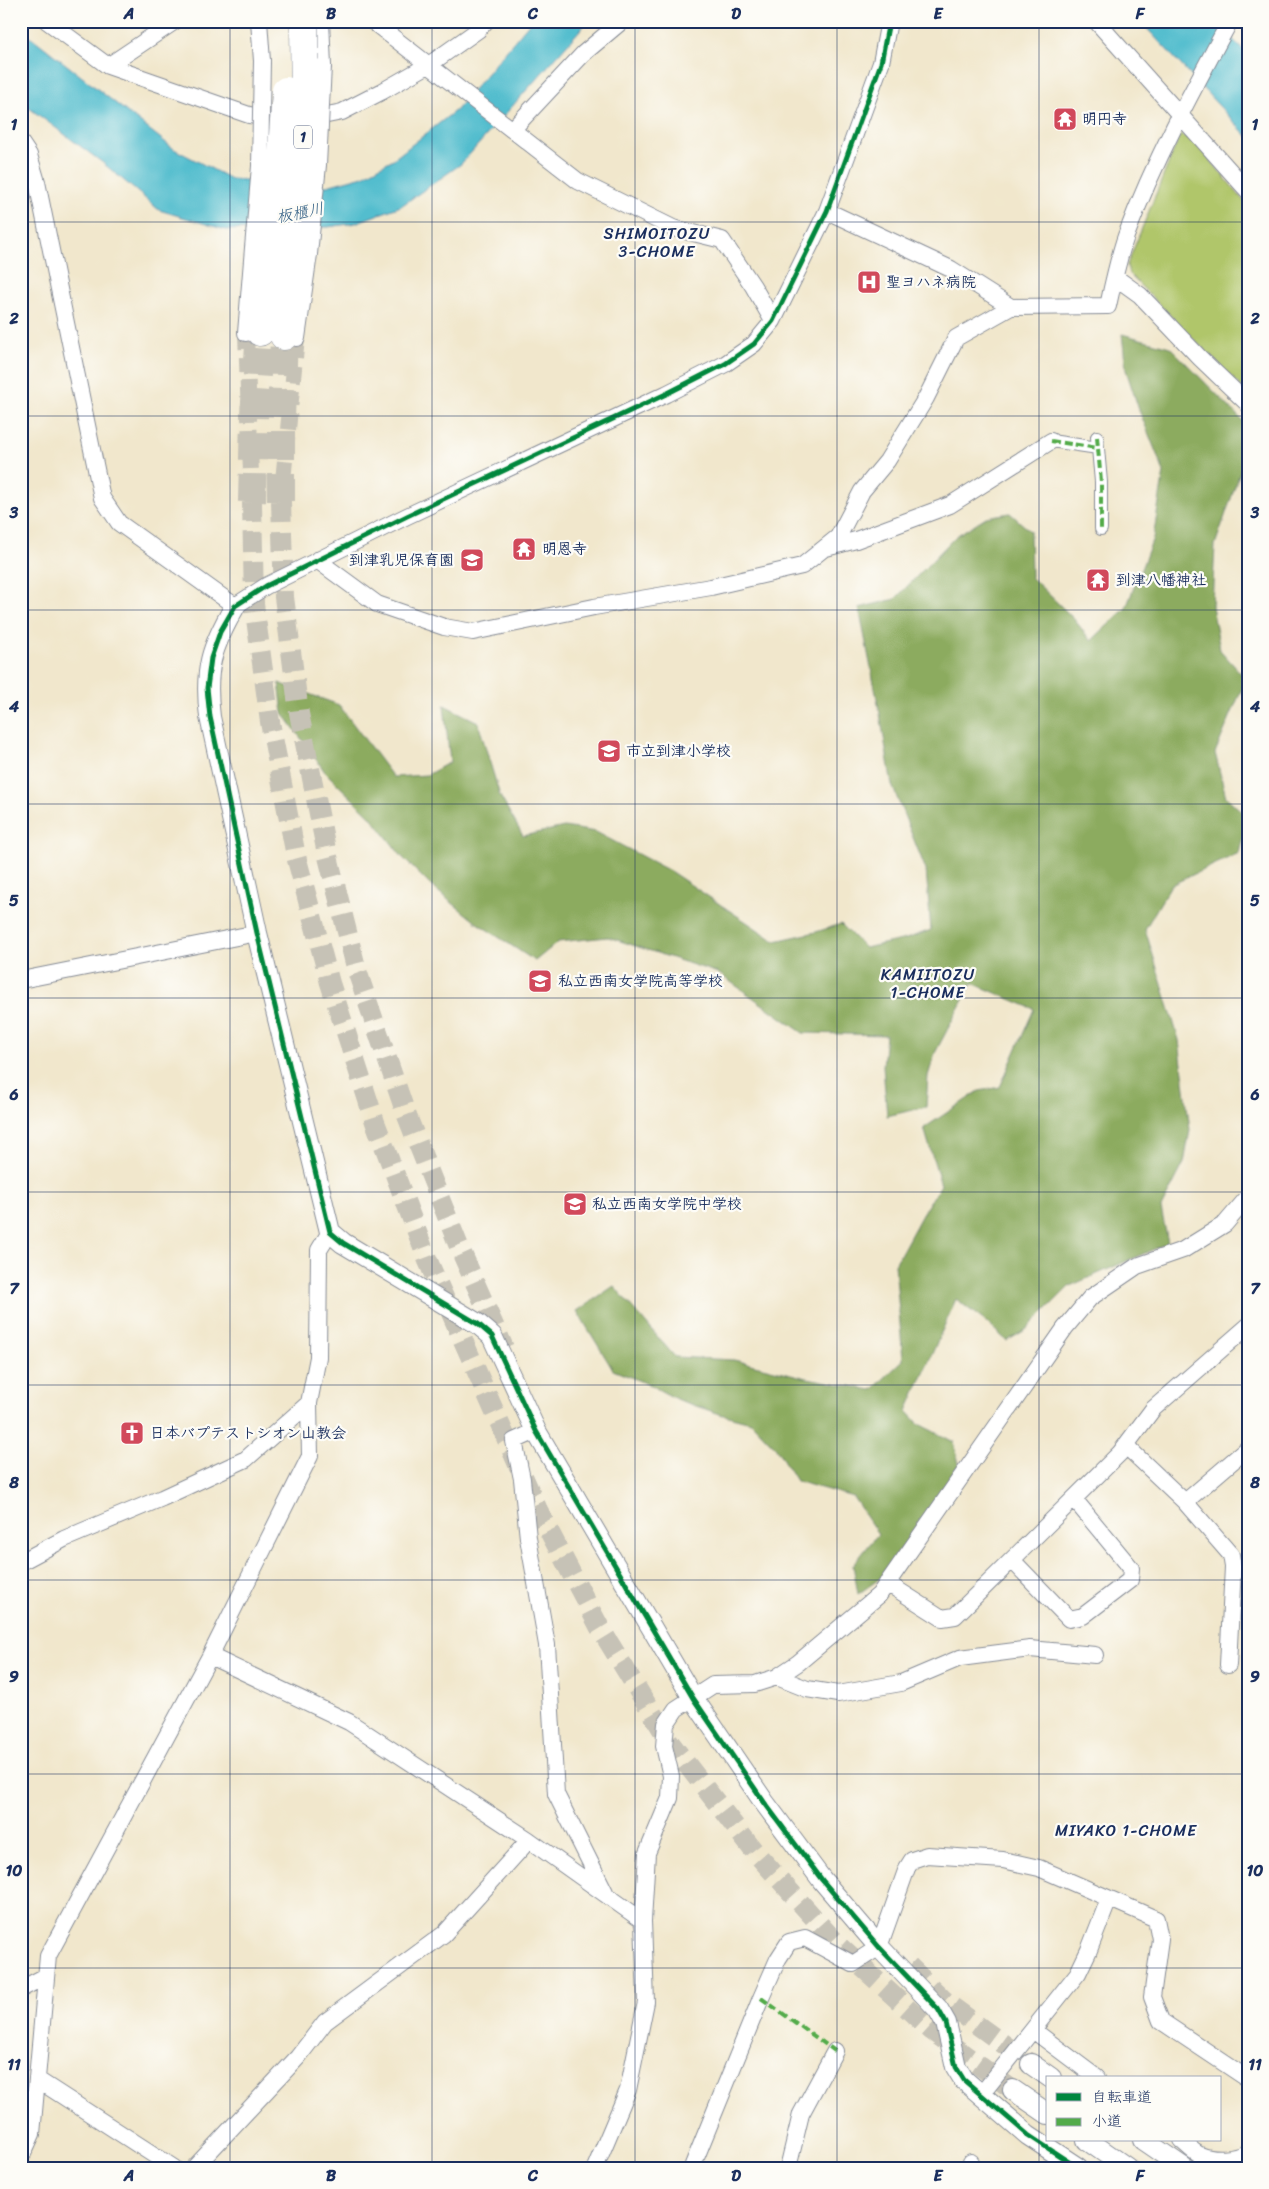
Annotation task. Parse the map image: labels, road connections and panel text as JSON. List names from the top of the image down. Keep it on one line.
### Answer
{"streets":{"highway":["1"]},"districts":["SHIMOITOZU 3-CHOME","KAMIITOZU 1-CHOME","MIYAKO 1-CHOME"],"water":["板櫃川"],"places":{"temple":["明円寺","明恩寺","到津八幡神社"],"hospital":["聖ヨハネ病院"],"school or university":["到津乳児保育園","市立到津小学校","私立西南女学院高等学校","私立西南女学院中学校"],"church":["日本バプテストシオン山教会"]},"legend":["自転車道","小道"],"grid":{"columns":["A","B","C","D","E","F"],"rows":["1","2","3","4","5","6","7","8","9","10","11"]}}
